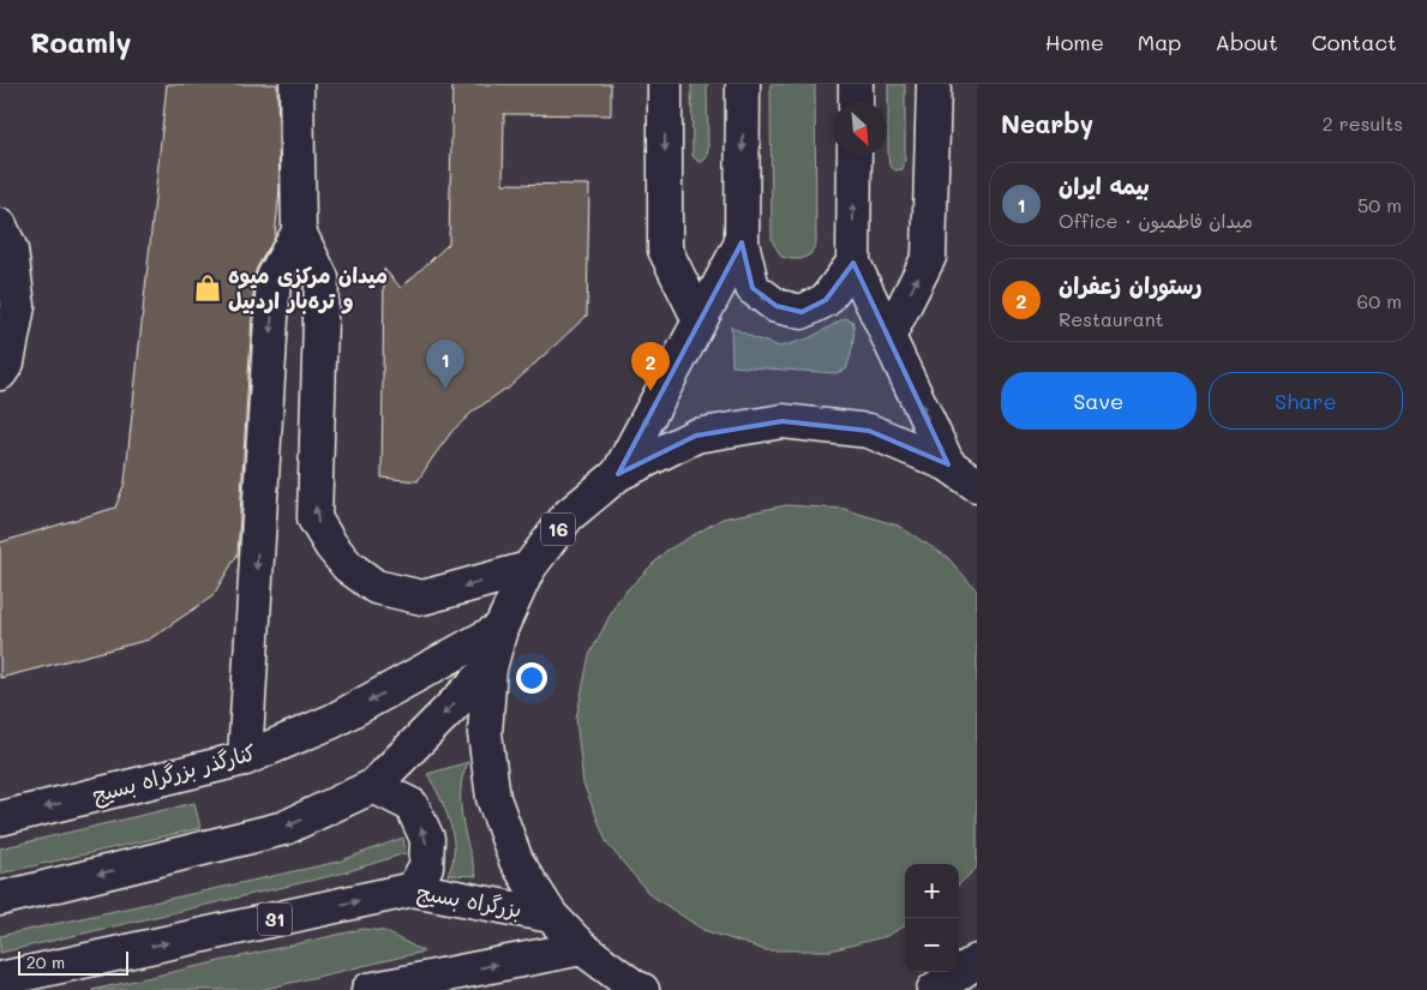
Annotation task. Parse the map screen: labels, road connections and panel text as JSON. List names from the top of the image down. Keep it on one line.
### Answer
{"streets":{"main road":["16","کنارگذر بزرگراه بسیج","بزرگراه بسیج","31"]},"crossings":[["16","کنارگذر بزرگراه بسیج"],["16","بزرگراه بسیج"]],"places":{"shop":["میدان مرکزی میوه و تره‌بار اردبیل"]},"scale_bar":"20 m","north":"bottom right","page":{"header":"Roamly","nav":["Home","Map","About","Contact"],"heading":["Nearby","2 results"],"list":[{"mark":"1","name":"بیمه ایران","note":"Office · میدان فاطمیون","value":"50 m"},{"mark":"2","name":"رستوران زعفران","note":"Restaurant","value":"60 m"}],"pins":["1","2"],"buttons":["Save","Share"],"map_buttons":["+","−"],"scale":"20 m"}}
